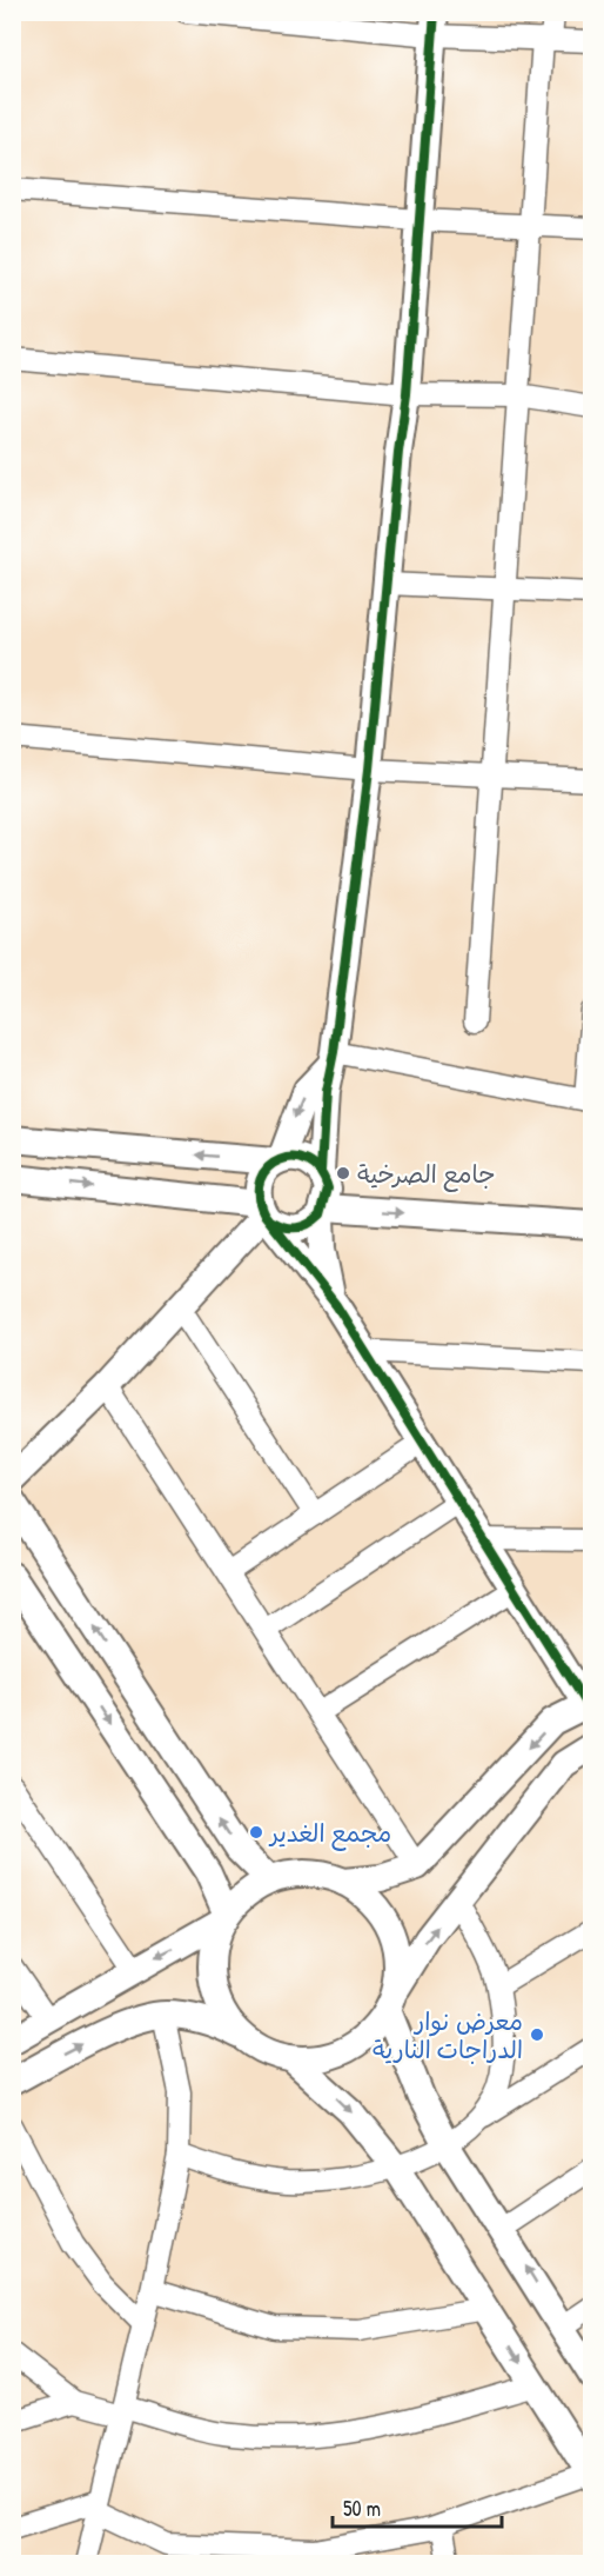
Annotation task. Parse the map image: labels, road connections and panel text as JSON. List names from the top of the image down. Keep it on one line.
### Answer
{"places":["جامع الصرخية","مجمع الغدير","معرض نوار الدراجات النارية"],"scale_bar":"50 m"}
